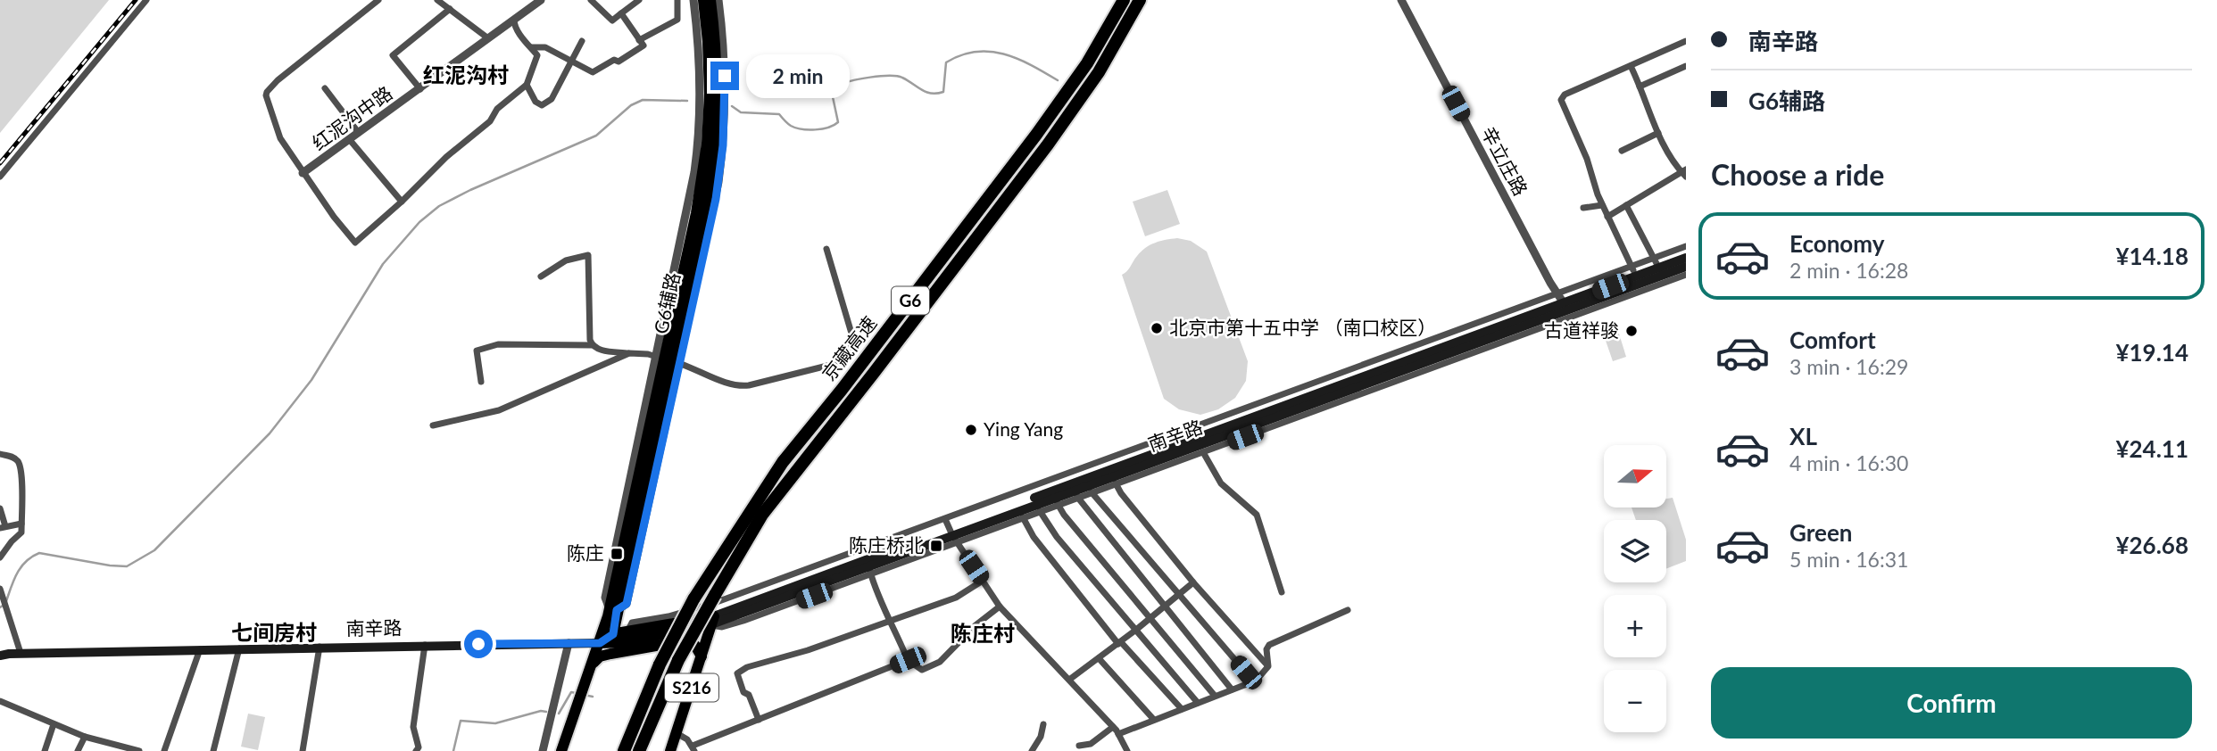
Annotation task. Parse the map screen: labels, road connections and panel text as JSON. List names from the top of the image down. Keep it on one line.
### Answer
{"streets":{"highway":["G6","京藏高速"],"main road":["G6辅路","南辛路","S216"],"street":["红泥沟中路","辛立庄路"]},"crossings":[["辛立庄路","南辛路"],["G6辅路","南辛路"],["南辛路","S216"]],"districts":["红泥沟村","七间房村","陈庄村"],"places":{"other":["北京市第十五中学 （南口校区）","古道祥骏","Ying Yang"],"transit":["陈庄桥北","陈庄"]},"north":"right","page":{"banner":["南辛路","G6辅路"],"bubble":"2 min","heading":"Choose a ride","list":[{"name":"Economy","note":"2 min · 16:28","value":"¥14.18"},{"name":"Comfort","note":"3 min · 16:29","value":"¥19.14"},{"name":"XL","note":"4 min · 16:30","value":"¥24.11"},{"name":"Green","note":"5 min · 16:31","value":"¥26.68"}],"map_buttons":["+","−"],"buttons":"Confirm"}}
